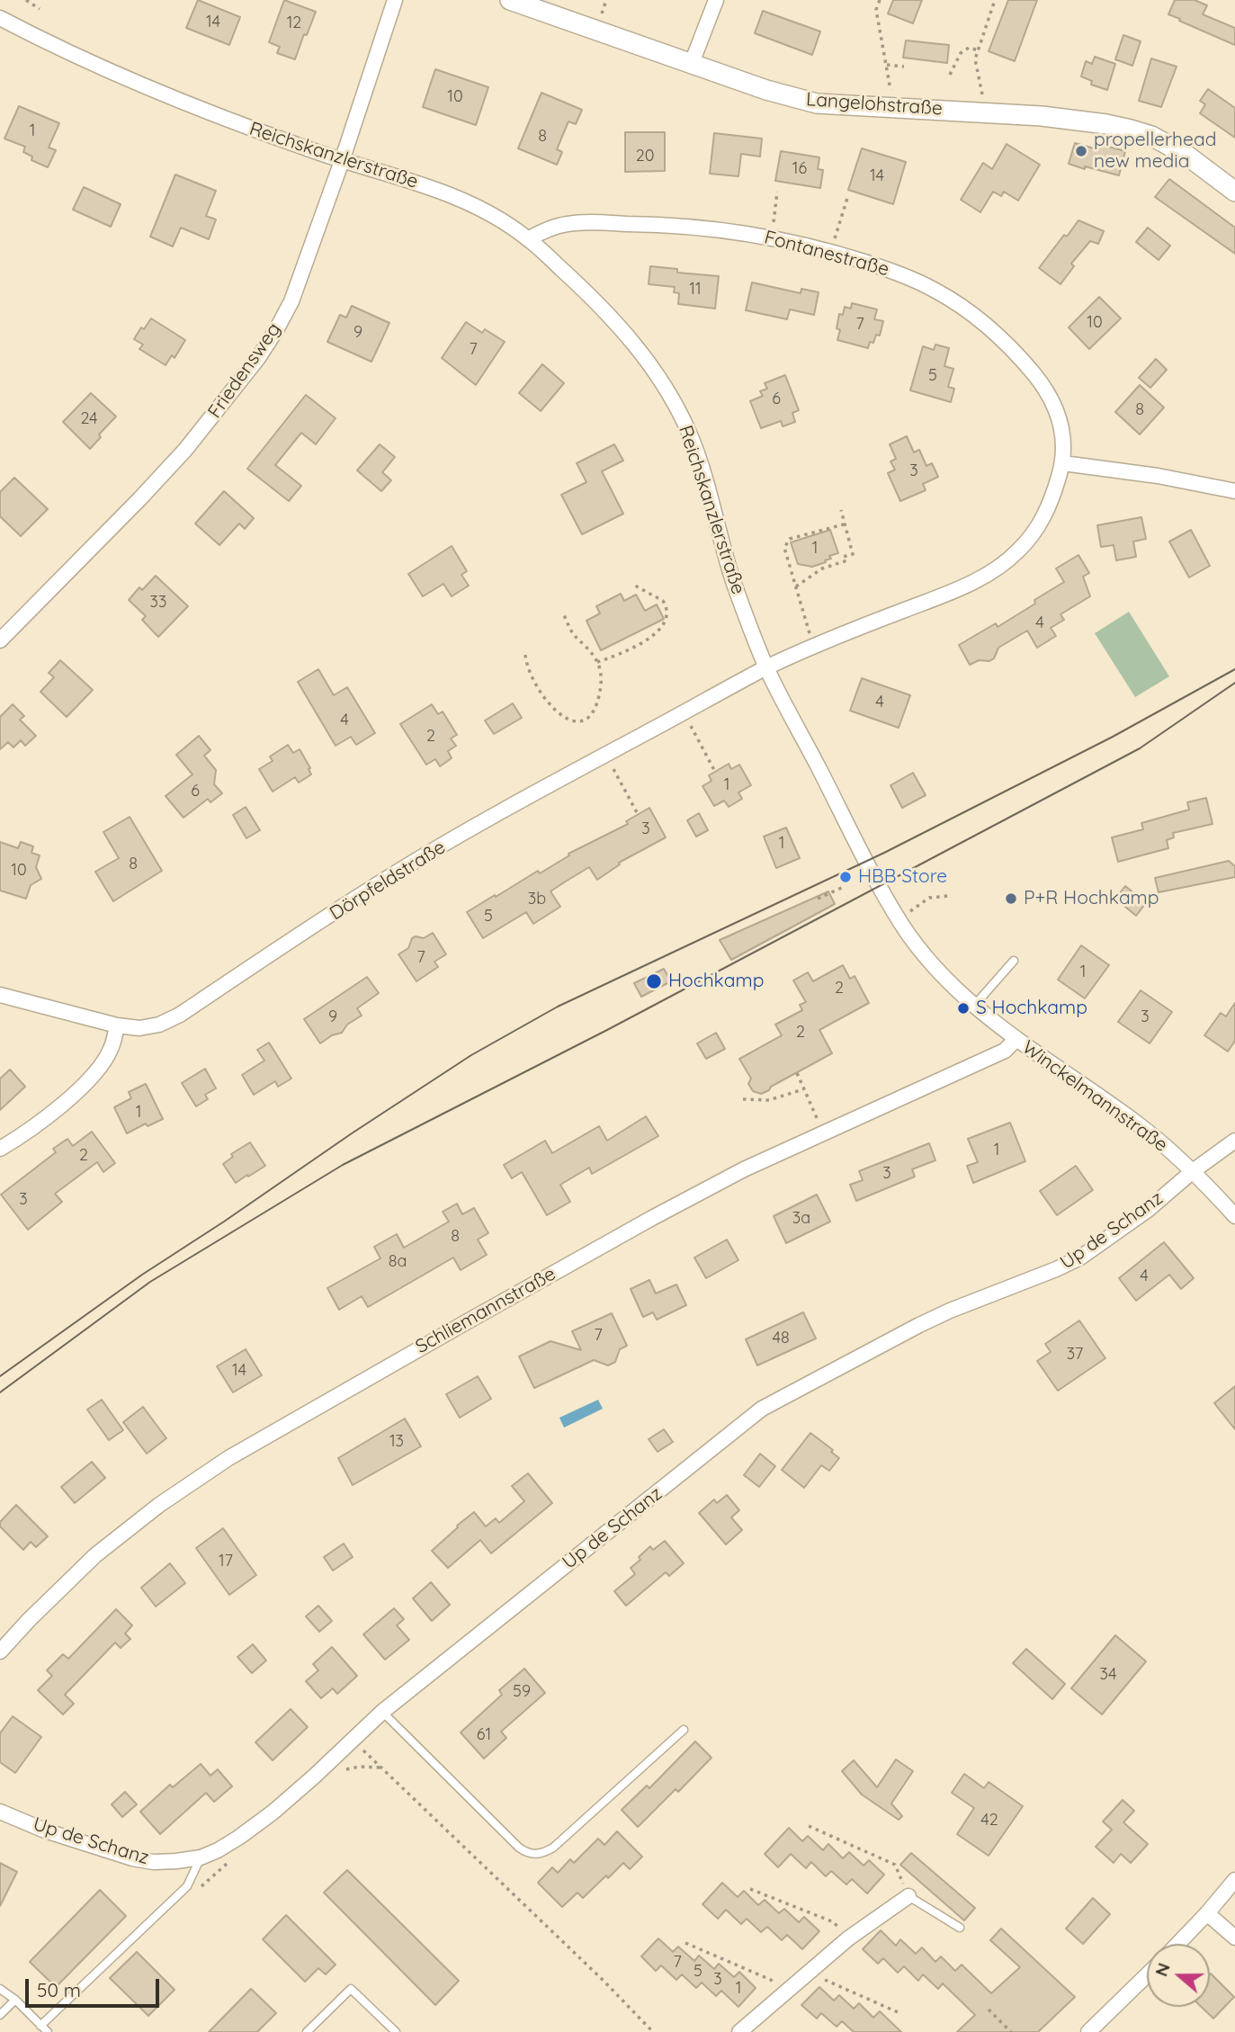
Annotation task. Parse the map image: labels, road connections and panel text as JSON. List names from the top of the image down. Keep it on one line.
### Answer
{"streets":{"street":["Langelohstraße","Reichskanzlerstraße","Fontanestraße","Friedensweg","Dörpfeldstraße","Winckelmannstraße","Up de Schanz","Schliemannstraße"]},"crossings":[["Reichskanzlerstraße","Fontanestraße"],["Reichskanzlerstraße","Friedensweg"],["Reichskanzlerstraße","Dörpfeldstraße"],["Reichskanzlerstraße","Winckelmannstraße"],["Fontanestraße","Dörpfeldstraße"],["Winckelmannstraße","Up de Schanz"],["Winckelmannstraße","Schliemannstraße"]],"places":["propellerhead new media","HBB Store","P+R Hochkamp","Hochkamp","S Hochkamp"],"house_numbers":["14","12","10","1","8","20","16","14","11","10","7","9","7","5","6","8","24","3","1","33","4","4","4","2","1","6","3","1","8","10","3b","5","7","1","2","9","3","2","1","1","2","3","3","3a","8","8a","4","7","48","37","14","13","17","34","59","61","42","7","5","3","1"],"scale_bar":"50 m","north":"left"}
